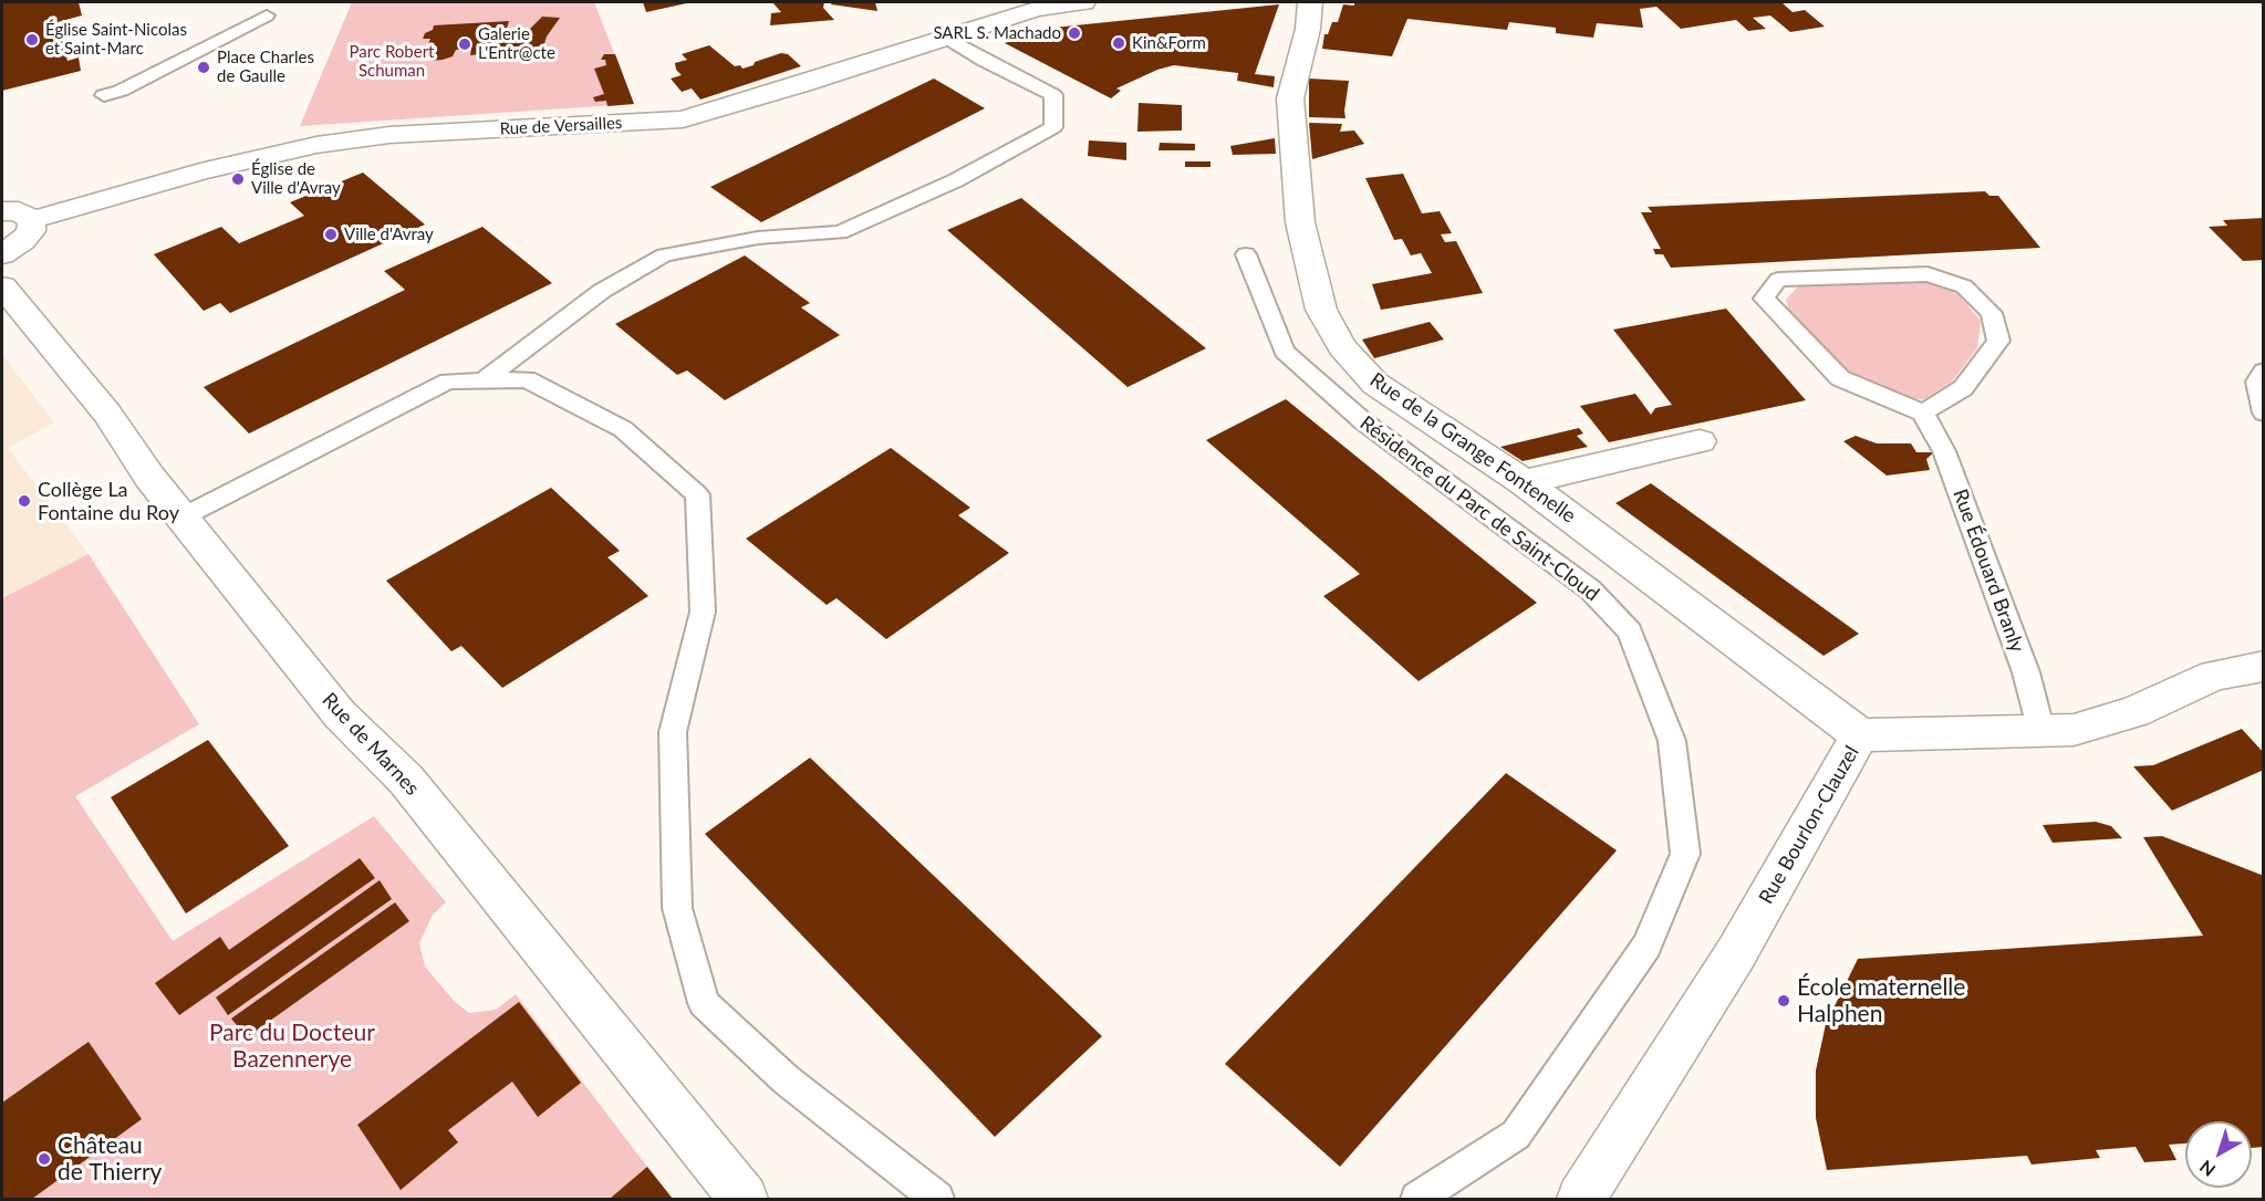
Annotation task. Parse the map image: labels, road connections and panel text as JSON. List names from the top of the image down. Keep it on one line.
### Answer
{"streets":{"main road":["Rue de Versailles","Rue de la Grange Fontenelle","Rue de Marnes","Rue Bourlon-Clauzel"],"lane":["Résidence du Parc de Saint-Cloud","Rue Édouard Branly"]},"crossings":[["Rue de la Grange Fontenelle","Rue Bourlon-Clauzel"],["Rue Édouard Branly","Rue Bourlon-Clauzel"]],"parks":["Parc Robert Schuman","Parc du Docteur Bazennerye"],"places":["SARL S. Machado","Église Saint-Nicolas et Saint-Marc","Kin&Form","Galerie L'Entr@cte","Place Charles de Gaulle","Église de Ville d'Avray","Ville d'Avray","Collège La Fontaine du Roy","École maternelle Halphen","Château de Thierry"],"north":"bottom left"}
